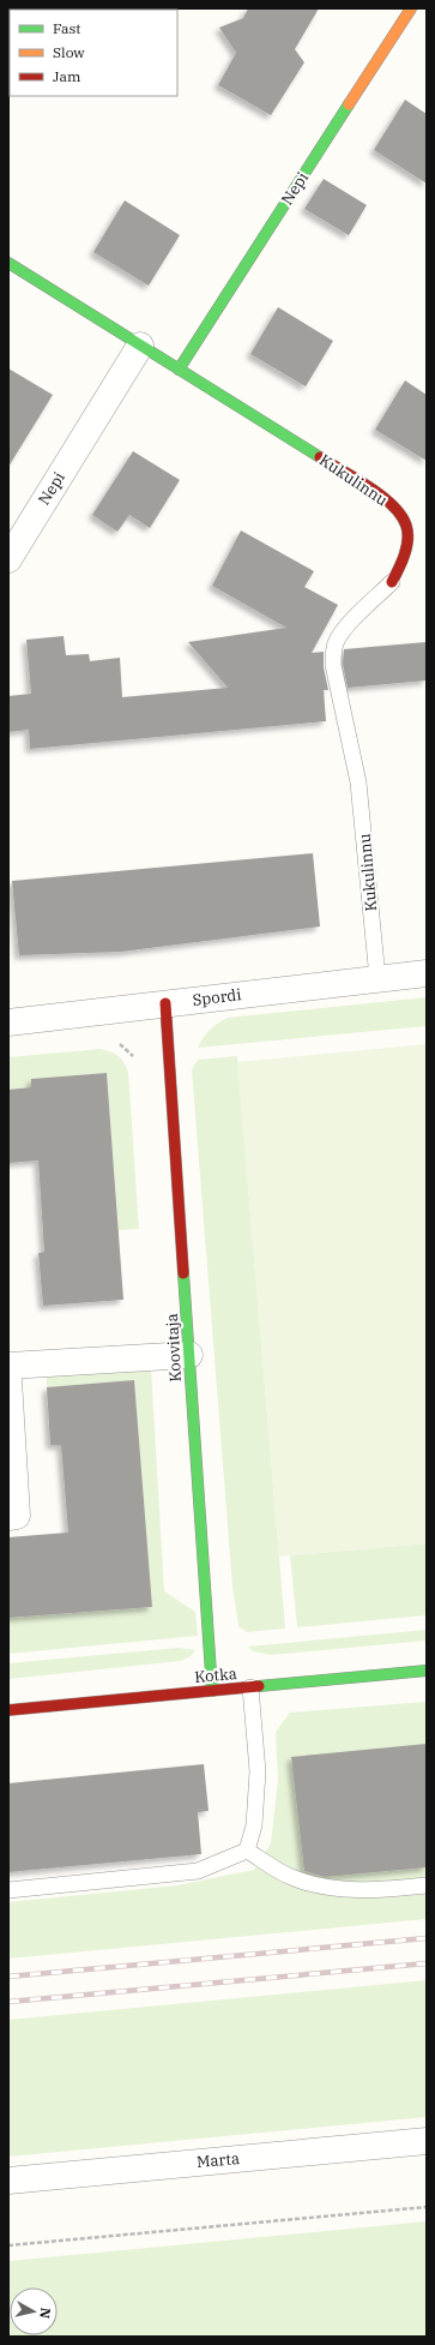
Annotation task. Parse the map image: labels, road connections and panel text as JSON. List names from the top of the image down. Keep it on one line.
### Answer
{"streets":{"street":["Nepi","Kukulinnu","Spordi","Koovitaja","Kotka","Marta"]},"crossings":[["Nepi","Kukulinnu"],["Kukulinnu","Spordi"],["Spordi","Koovitaja"],["Koovitaja","Kotka"]],"legend":["Fast","Slow","Jam"],"north":"right"}
